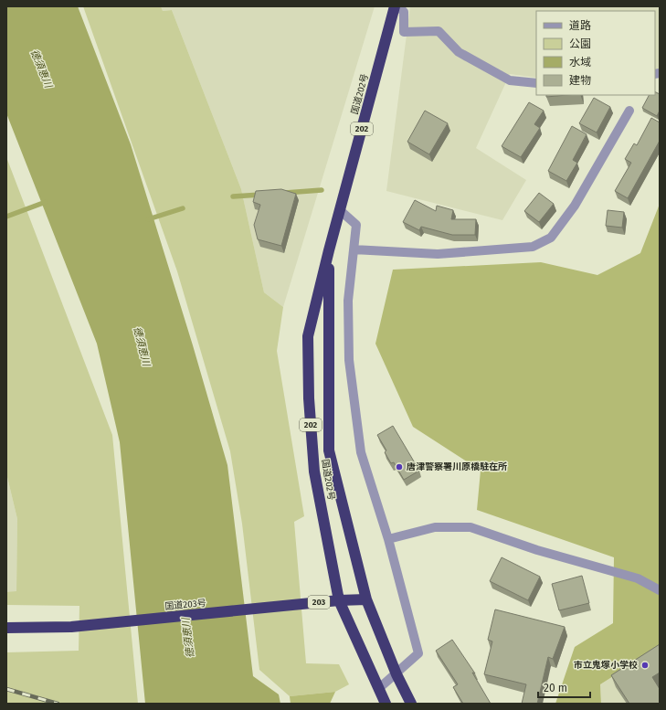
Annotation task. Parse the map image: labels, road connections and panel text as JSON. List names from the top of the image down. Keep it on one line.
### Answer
{"streets":{"highway":["国道202号","202","203","国道203号"]},"crossings":[["国道202号","国道203号"]],"water":["徳須恵川"],"places":["唐津警察署川原橋駐在所","市立鬼塚小学校"],"legend":["道路","公園","水域","建物"],"scale_bar":"20 m"}
